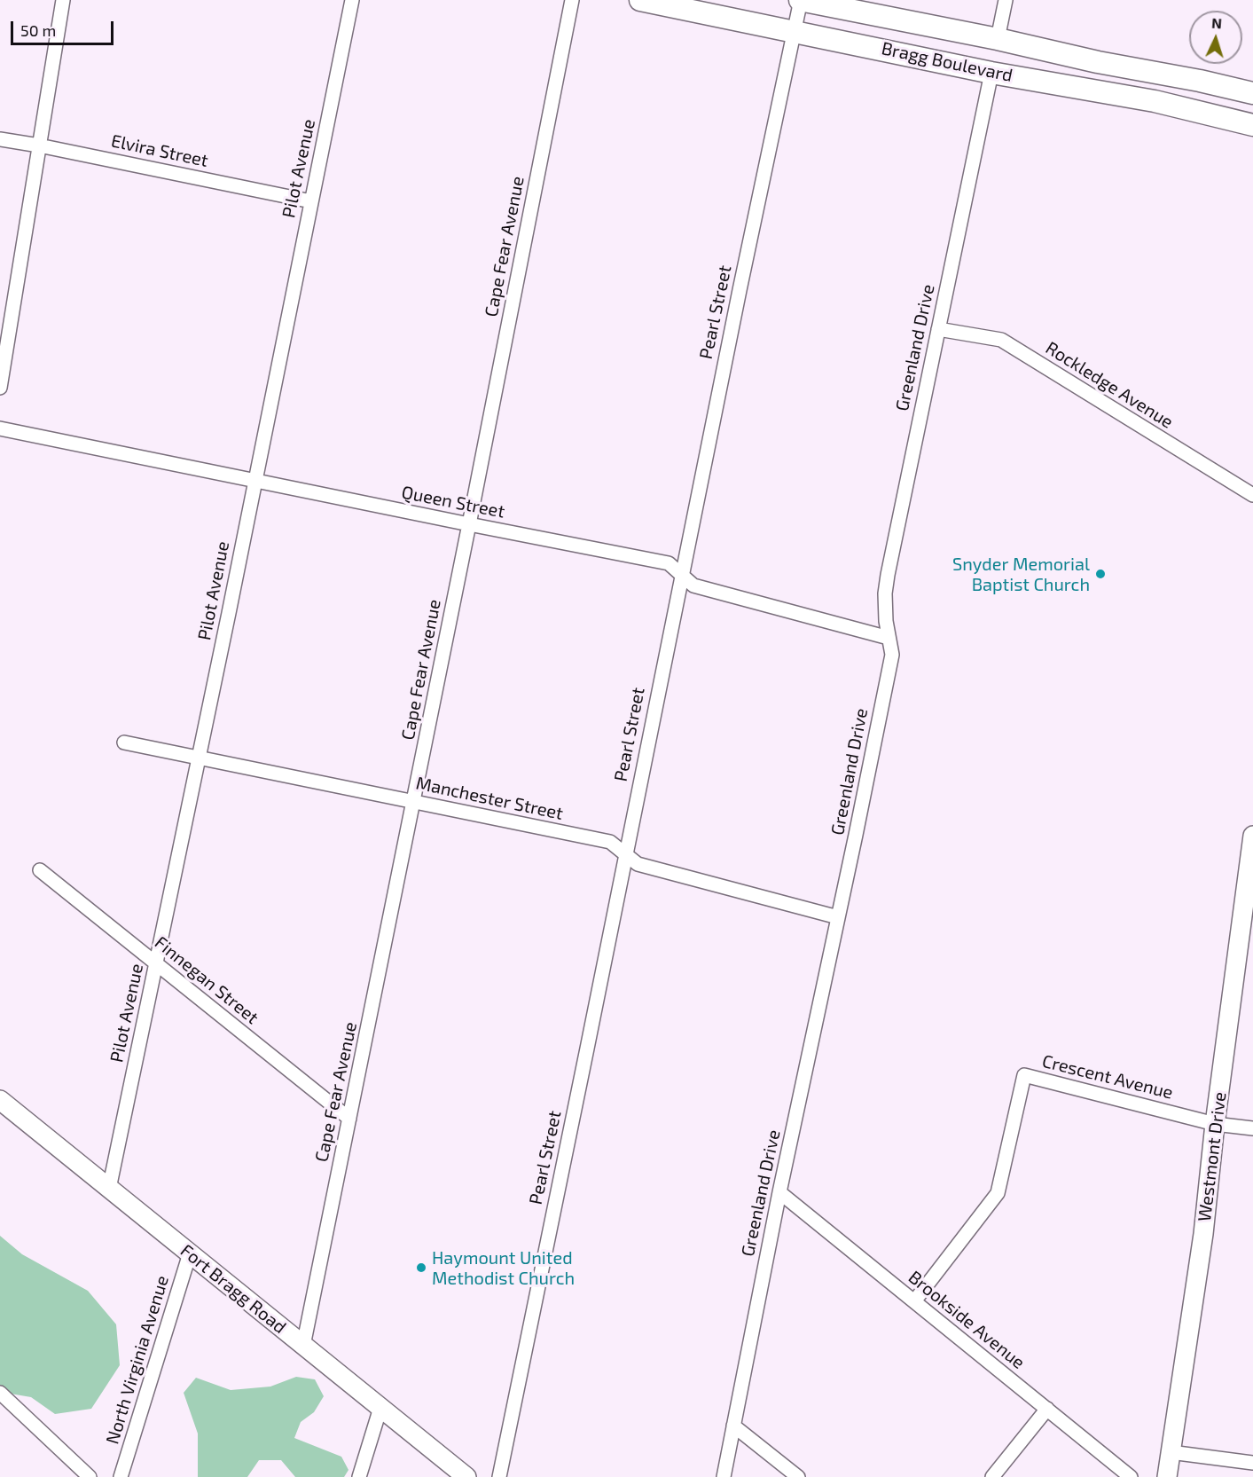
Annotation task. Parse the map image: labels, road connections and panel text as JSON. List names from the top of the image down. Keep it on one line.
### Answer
{"streets":{"main road":["Bragg Boulevard"],"street":["Elvira Street","Pilot Avenue","Cape Fear Avenue","Pearl Street","Greenland Drive","Rockledge Avenue","Queen Street","Manchester Street","Finnegan Street","Crescent Avenue","Westmont Drive","Fort Bragg Road","Brookside Avenue","North Virginia Avenue"]},"crossings":[["Bragg Boulevard","Pearl Street"],["Bragg Boulevard","Greenland Drive"],["Elvira Street","Pilot Avenue"],["Pilot Avenue","Queen Street"],["Pilot Avenue","Manchester Street"],["Pilot Avenue","Finnegan Street"],["Pilot Avenue","Fort Bragg Road"],["Cape Fear Avenue","Queen Street"],["Cape Fear Avenue","Manchester Street"],["Cape Fear Avenue","Finnegan Street"],["Cape Fear Avenue","Fort Bragg Road"],["Pearl Street","Queen Street"],["Pearl Street","Manchester Street"],["Greenland Drive","Rockledge Avenue"],["Greenland Drive","Queen Street"],["Greenland Drive","Manchester Street"],["Greenland Drive","Brookside Avenue"],["Crescent Avenue","Westmont Drive"],["Crescent Avenue","Brookside Avenue"],["Fort Bragg Road","North Virginia Avenue"]],"places":["Snyder Memorial Baptist Church","Haymount United Methodist Church"],"scale_bar":"50 m","north":"top"}
